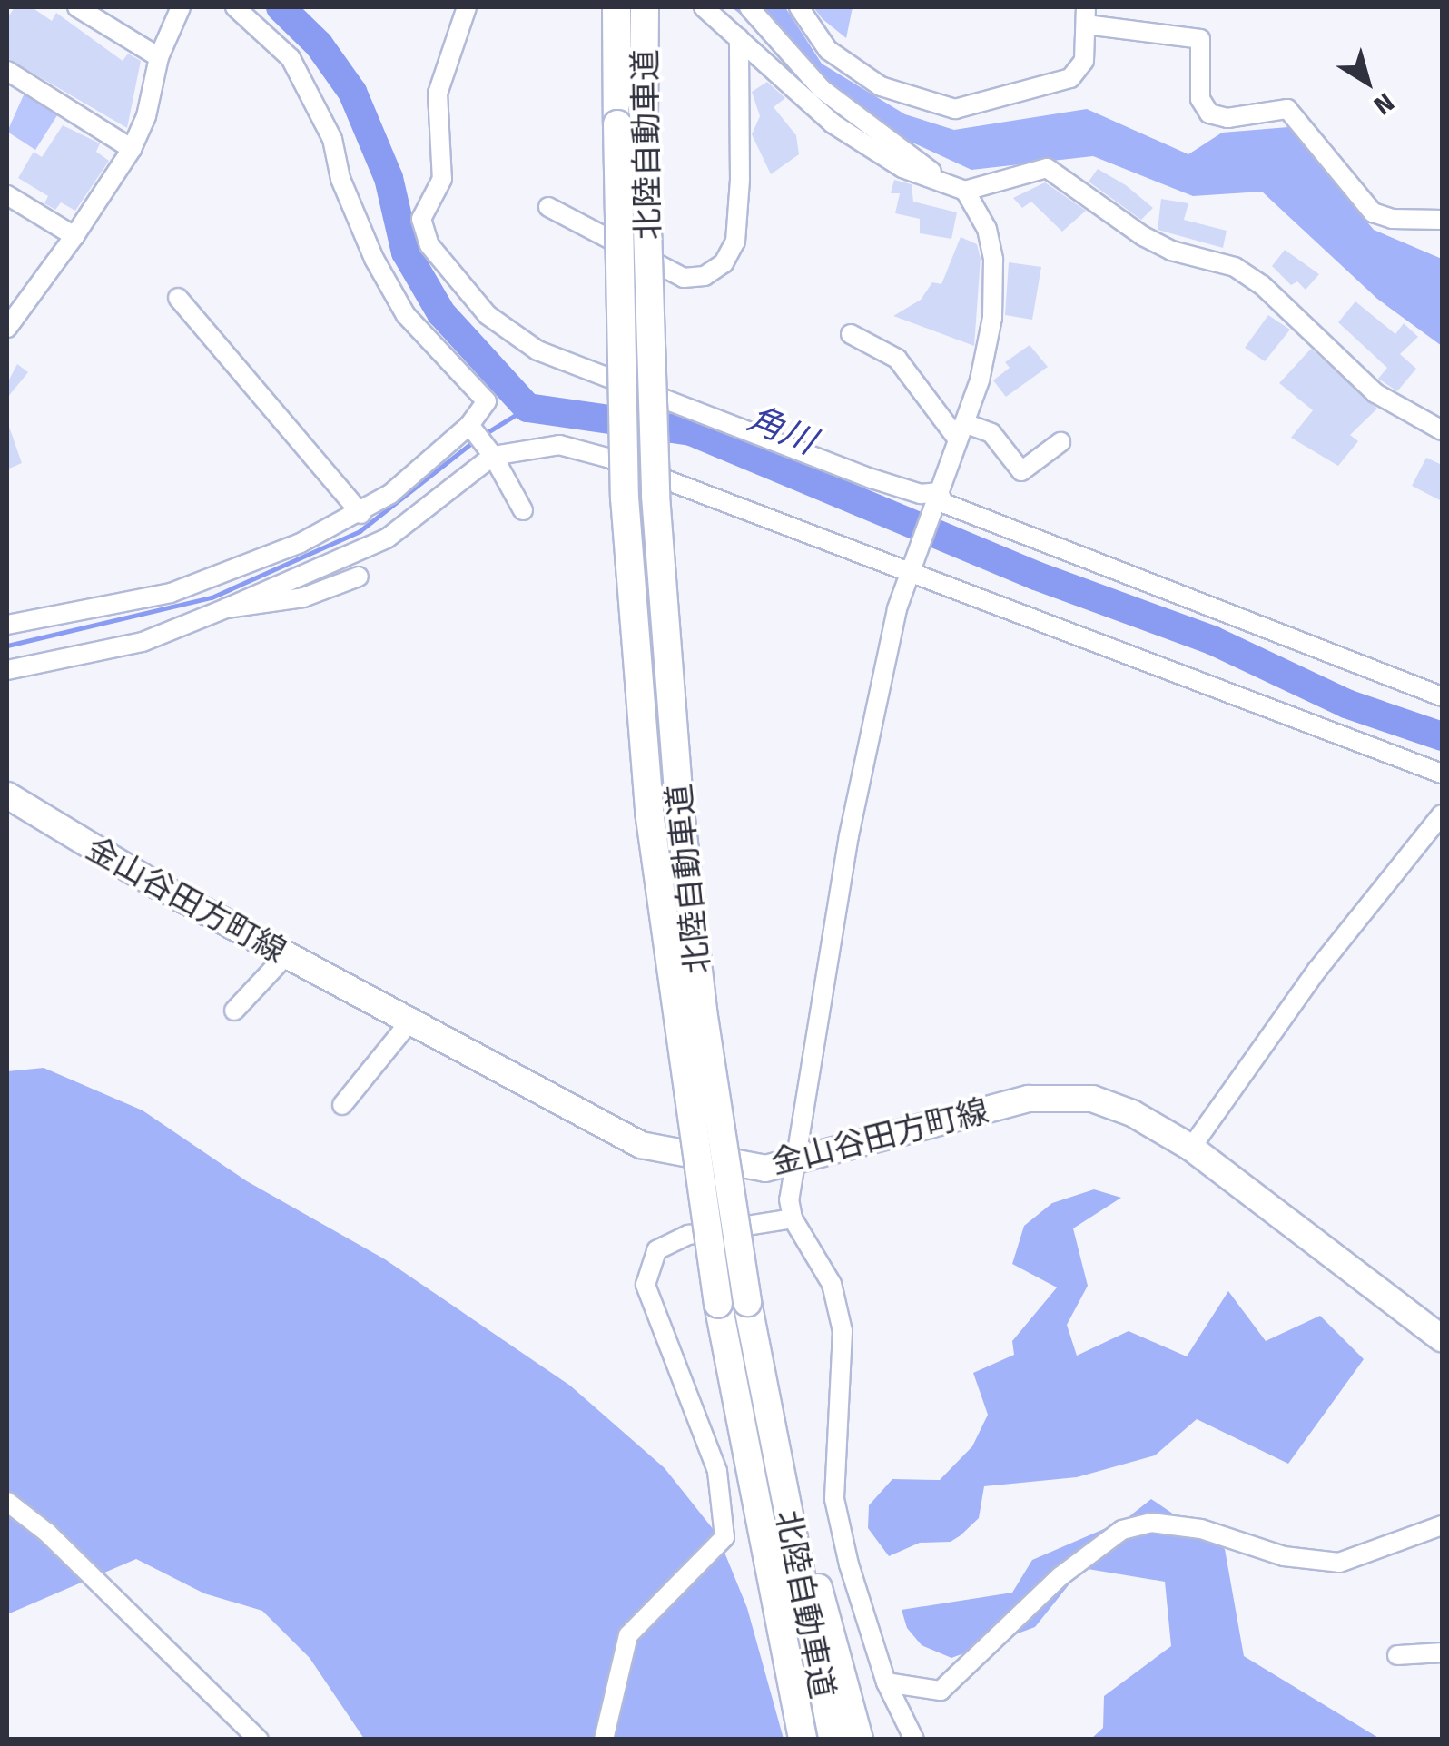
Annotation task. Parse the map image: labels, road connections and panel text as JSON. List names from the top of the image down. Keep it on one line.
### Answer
{"streets":{"highway":["北陸自動車道"],"main road":["金山谷田方町線"]},"water":["角川"],"north":"bottom right"}
